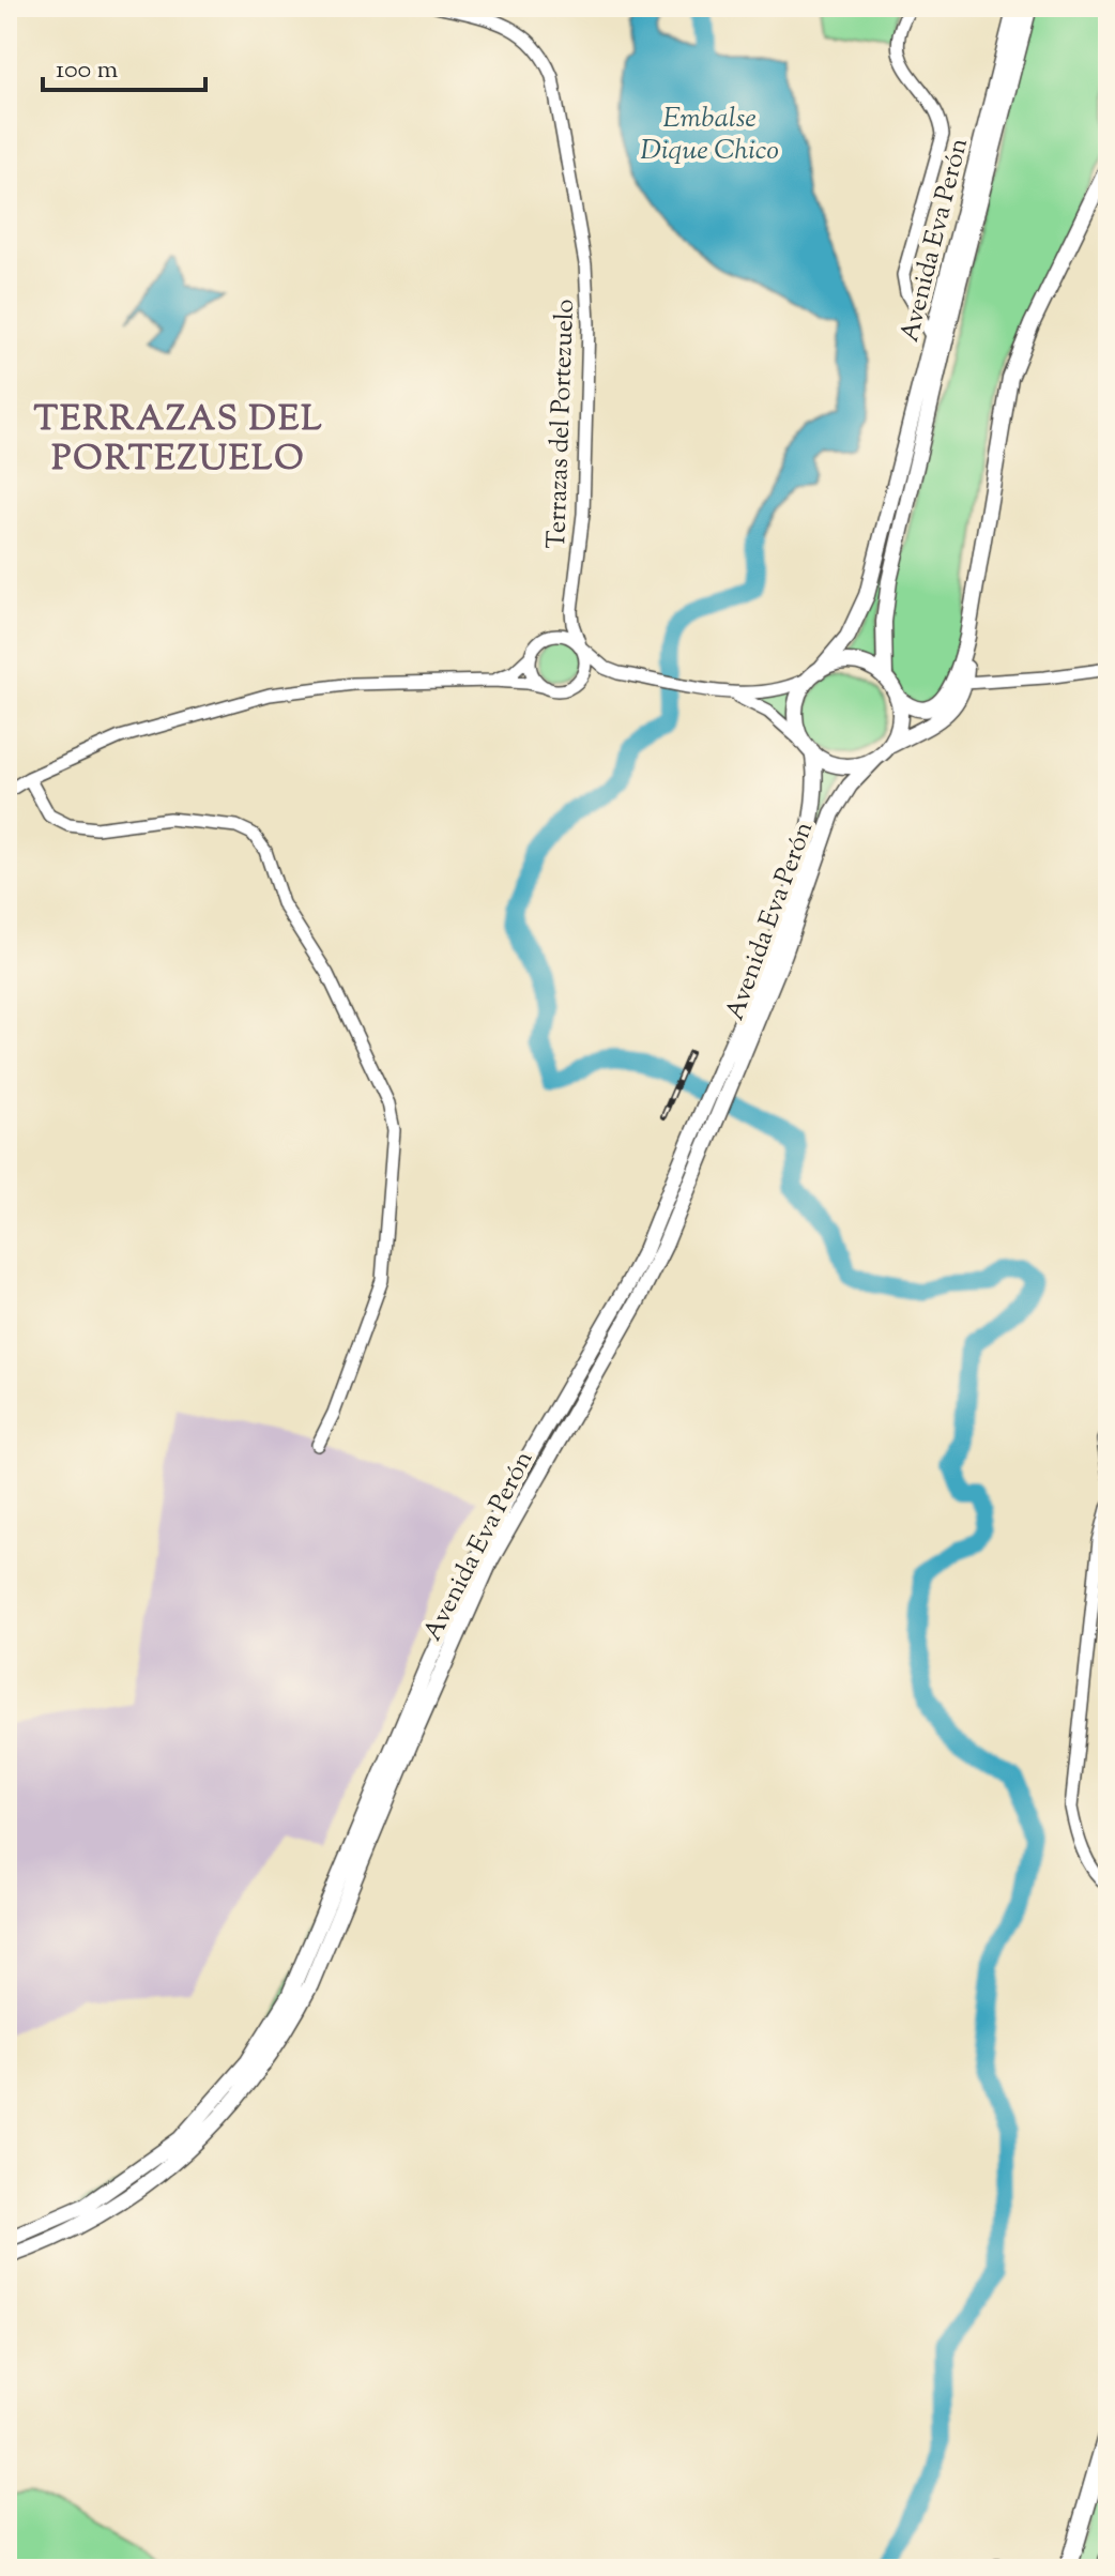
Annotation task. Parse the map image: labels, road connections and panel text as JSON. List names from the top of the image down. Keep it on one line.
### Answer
{"streets":{"main road":["Avenida Eva Perón"],"street":["Terrazas del Portezuelo"]},"districts":["TERRAZAS DEL PORTEZUELO"],"water":["Embalse Dique Chico"],"scale_bar":"100 m"}
